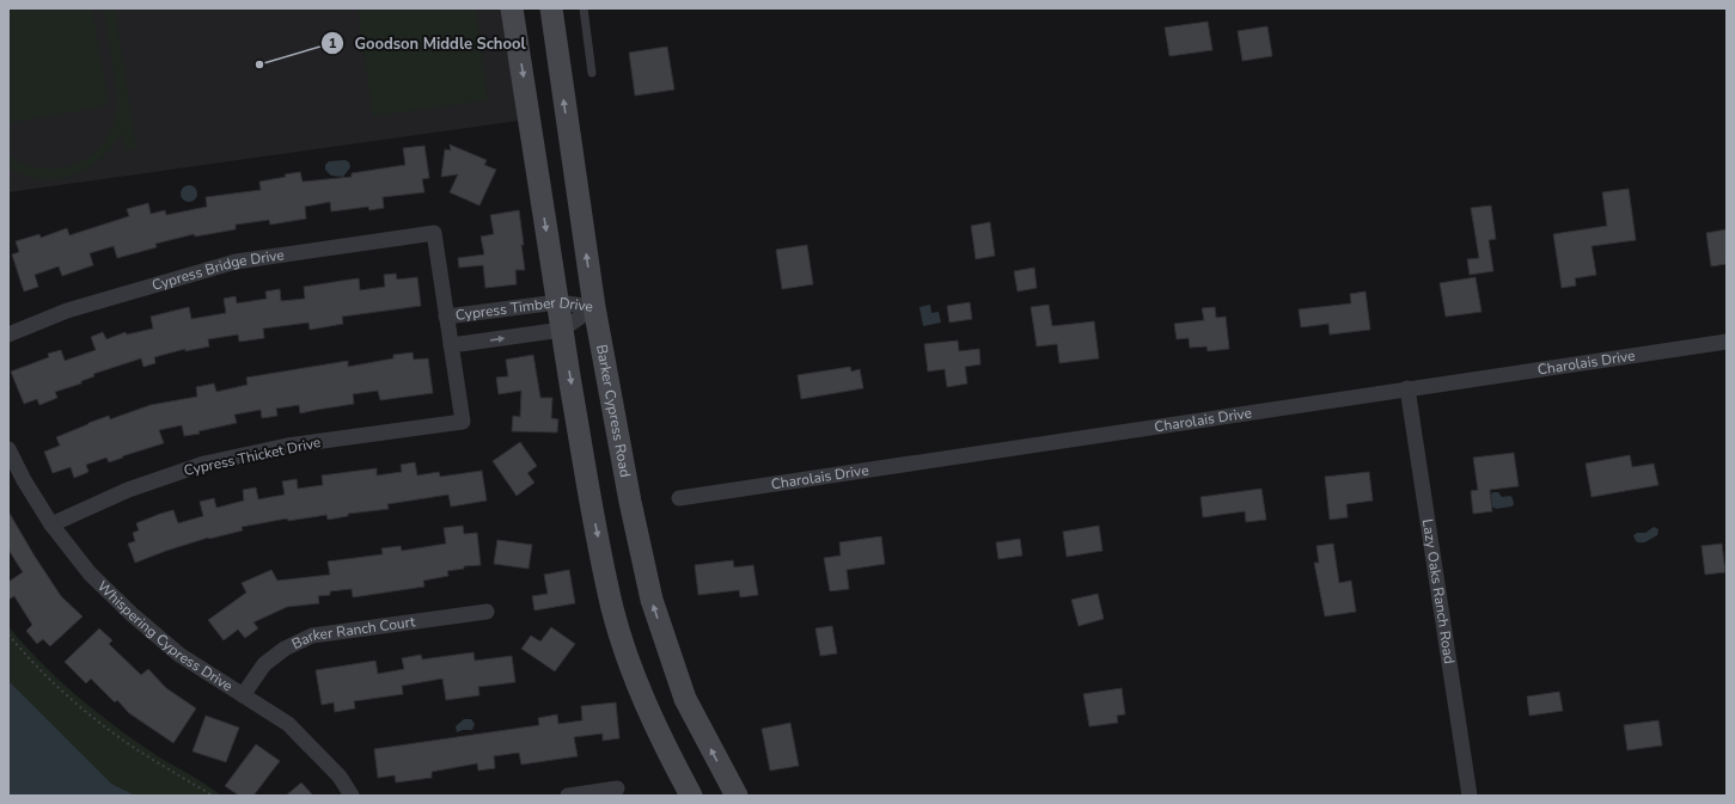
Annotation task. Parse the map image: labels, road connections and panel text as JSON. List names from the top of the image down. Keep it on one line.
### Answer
{"streets":{"main road":["Barker Cypress Road"],"street":["Cypress Bridge Drive","Cypress Timber Drive","Charolais Drive","Cypress Thicket Drive","Lazy Oaks Ranch Road","Whispering Cypress Drive","Barker Ranch Court"]},"crossings":[["Cypress Bridge Drive","Cypress Timber Drive"],["Cypress Timber Drive","Barker Cypress Road"],["Cypress Timber Drive","Cypress Thicket Drive"],["Charolais Drive","Lazy Oaks Ranch Road"],["Cypress Thicket Drive","Whispering Cypress Drive"],["Whispering Cypress Drive","Barker Ranch Court"]],"places":["Goodson Middle School"]}
